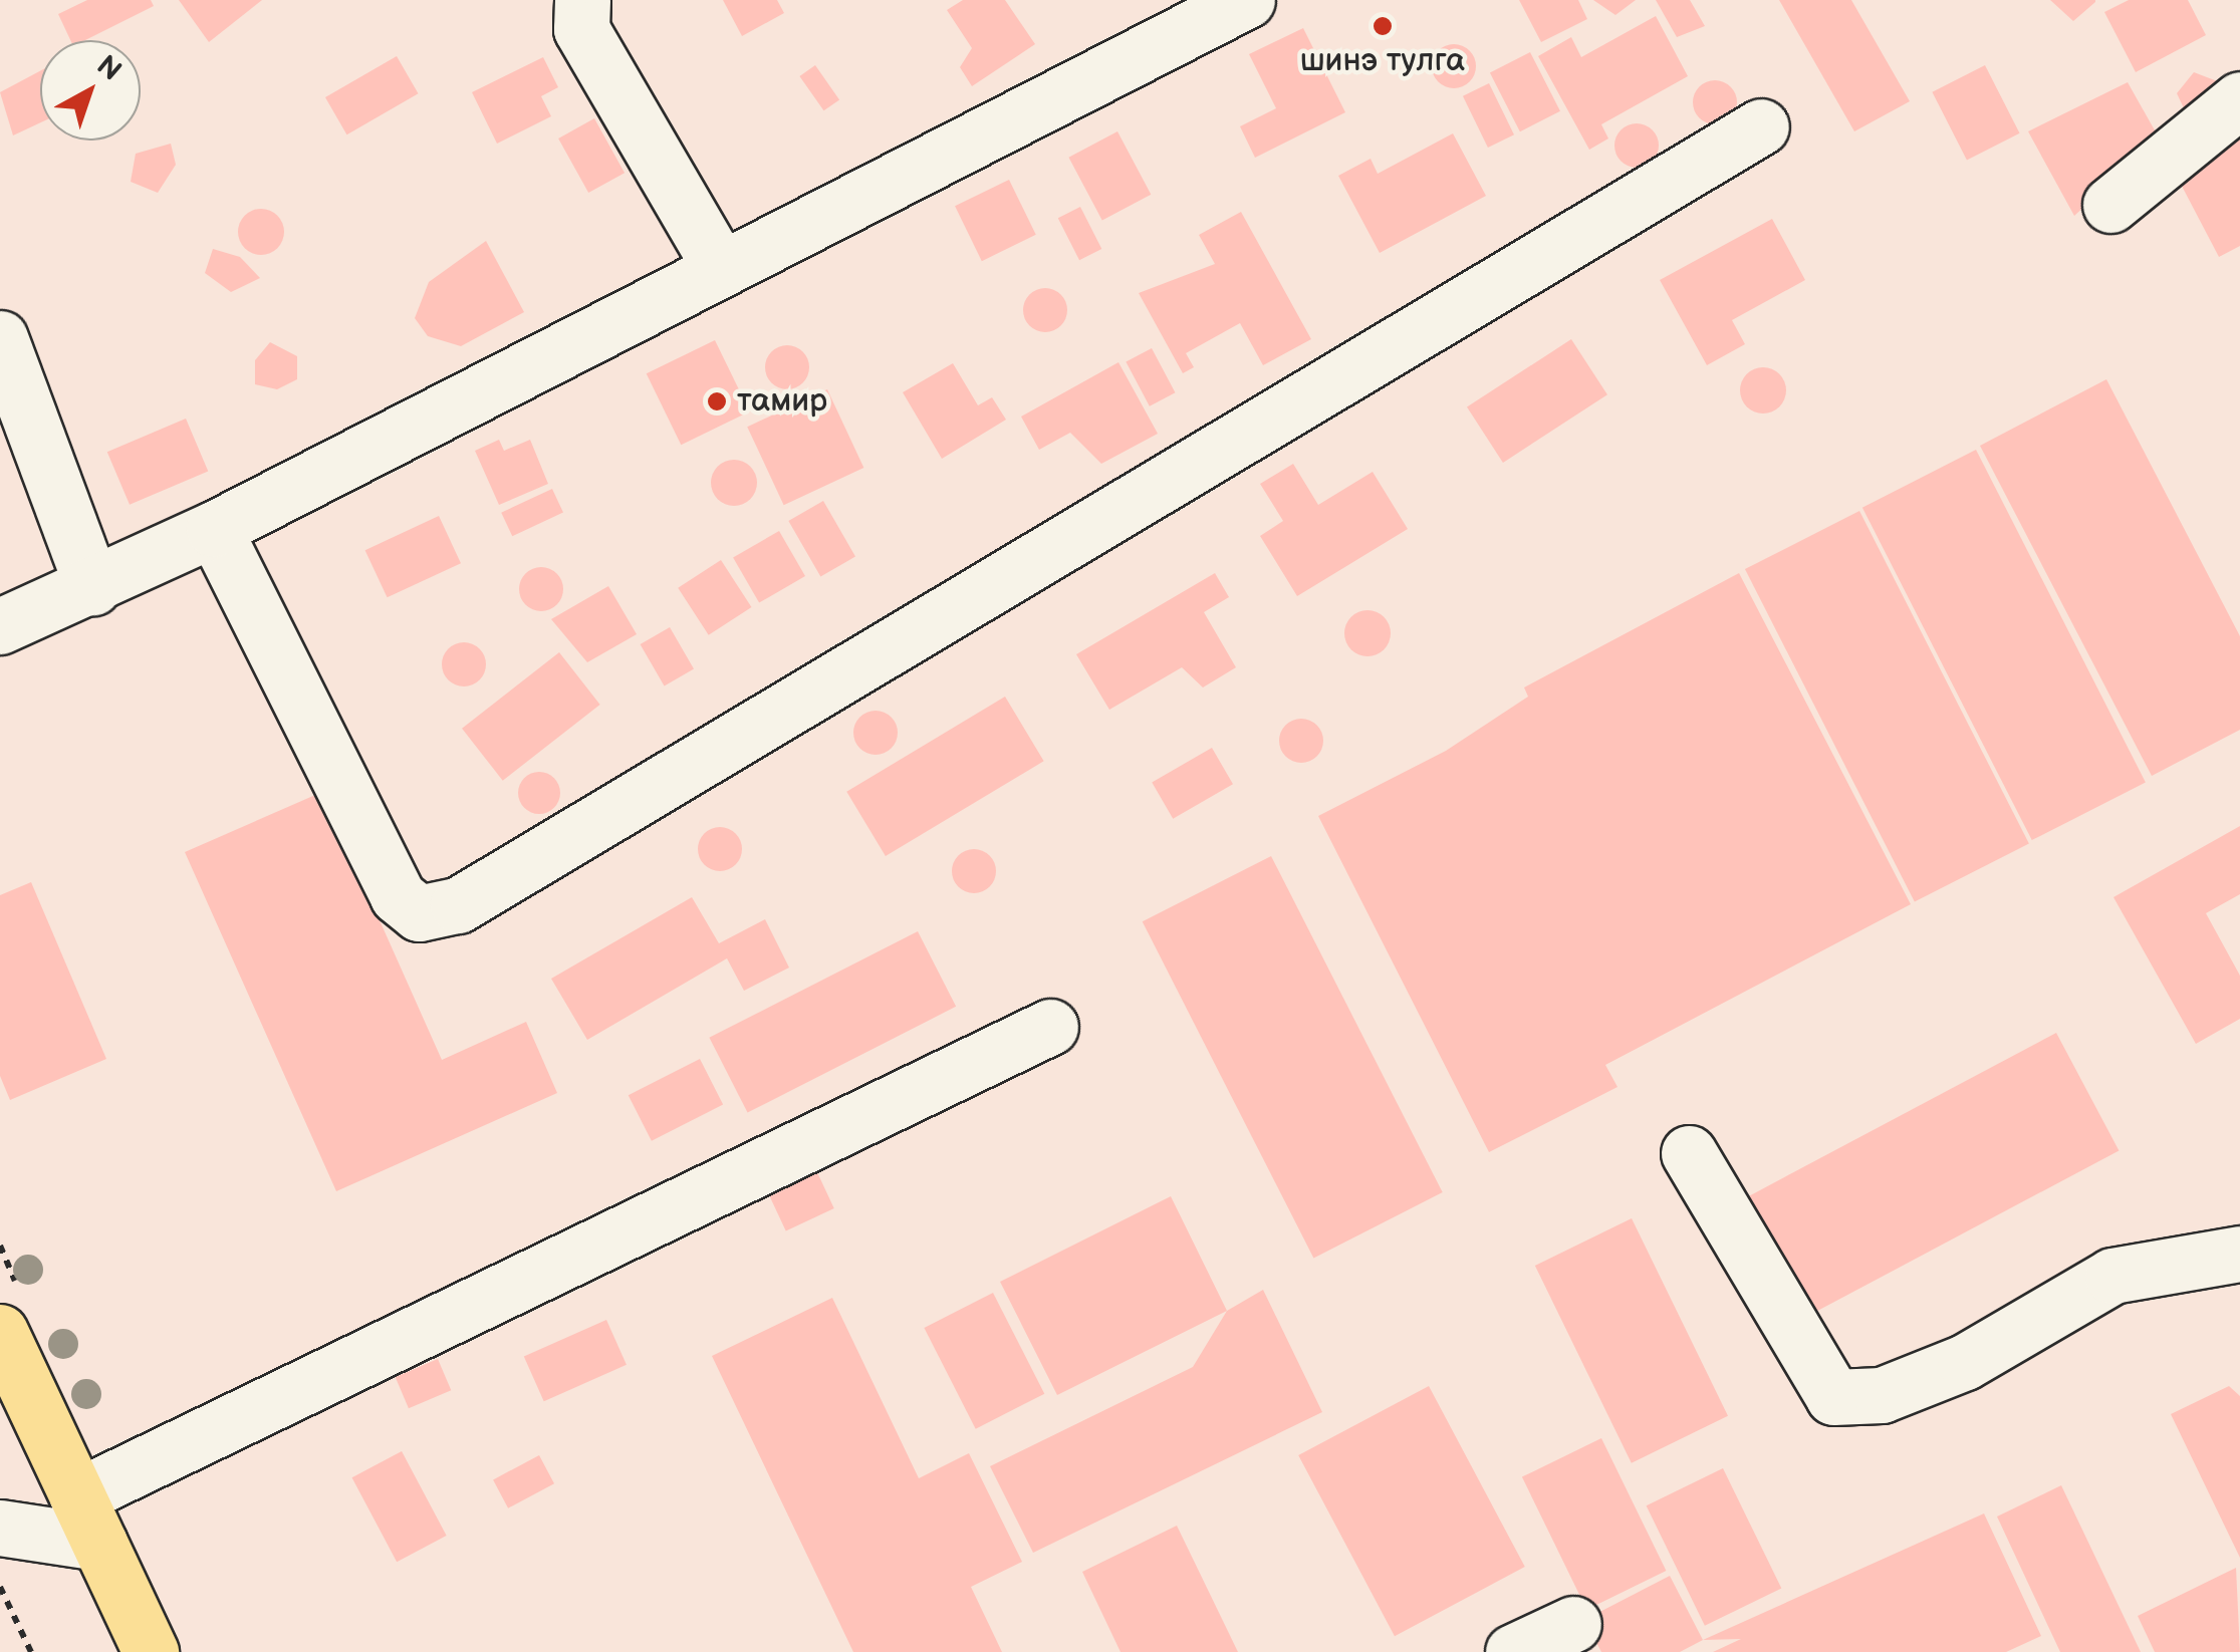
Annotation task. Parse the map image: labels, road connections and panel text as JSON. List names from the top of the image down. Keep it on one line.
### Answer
{"places":["шинэ тулга","тамир"],"north":"top right"}
